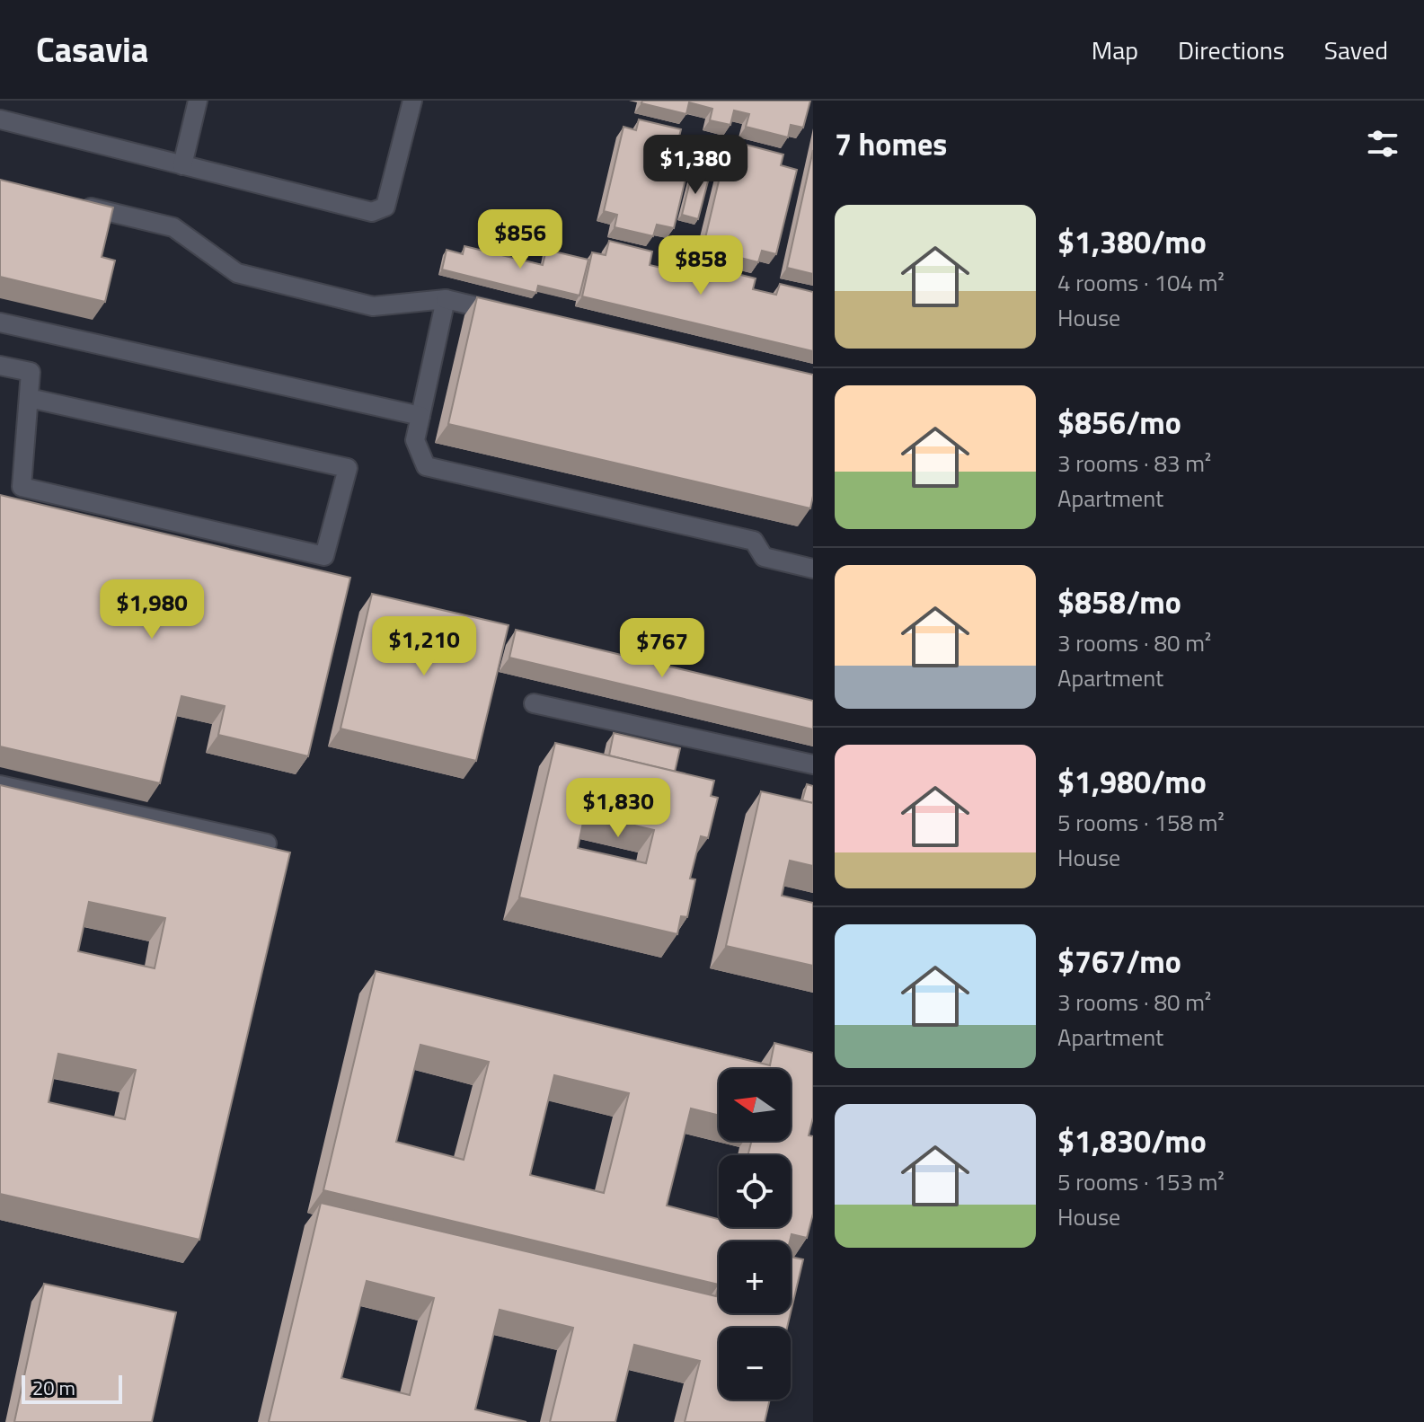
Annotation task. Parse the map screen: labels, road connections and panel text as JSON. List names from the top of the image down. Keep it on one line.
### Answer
{"scale_bar":"20 m","north":"left","page":{"header":"Casavia","nav":["Map","Directions","Saved"],"heading":"7 homes","price":["$1,380","$856","$858","$1,980","$1,210","$767","$1,830"],"list":[{"name":"$1,380/mo","note":"4 rooms · 104 m² · House"},{"name":"$856/mo","note":"3 rooms · 83 m² · Apartment"},{"name":"$858/mo","note":"3 rooms · 80 m² · Apartment"},{"name":"$1,980/mo","note":"5 rooms · 158 m² · House"},{"name":"$767/mo","note":"3 rooms · 80 m² · Apartment"},{"name":"$1,830/mo","note":"5 rooms · 153 m² · House"}],"map_buttons":["+","−"],"scale":"20 m"}}
